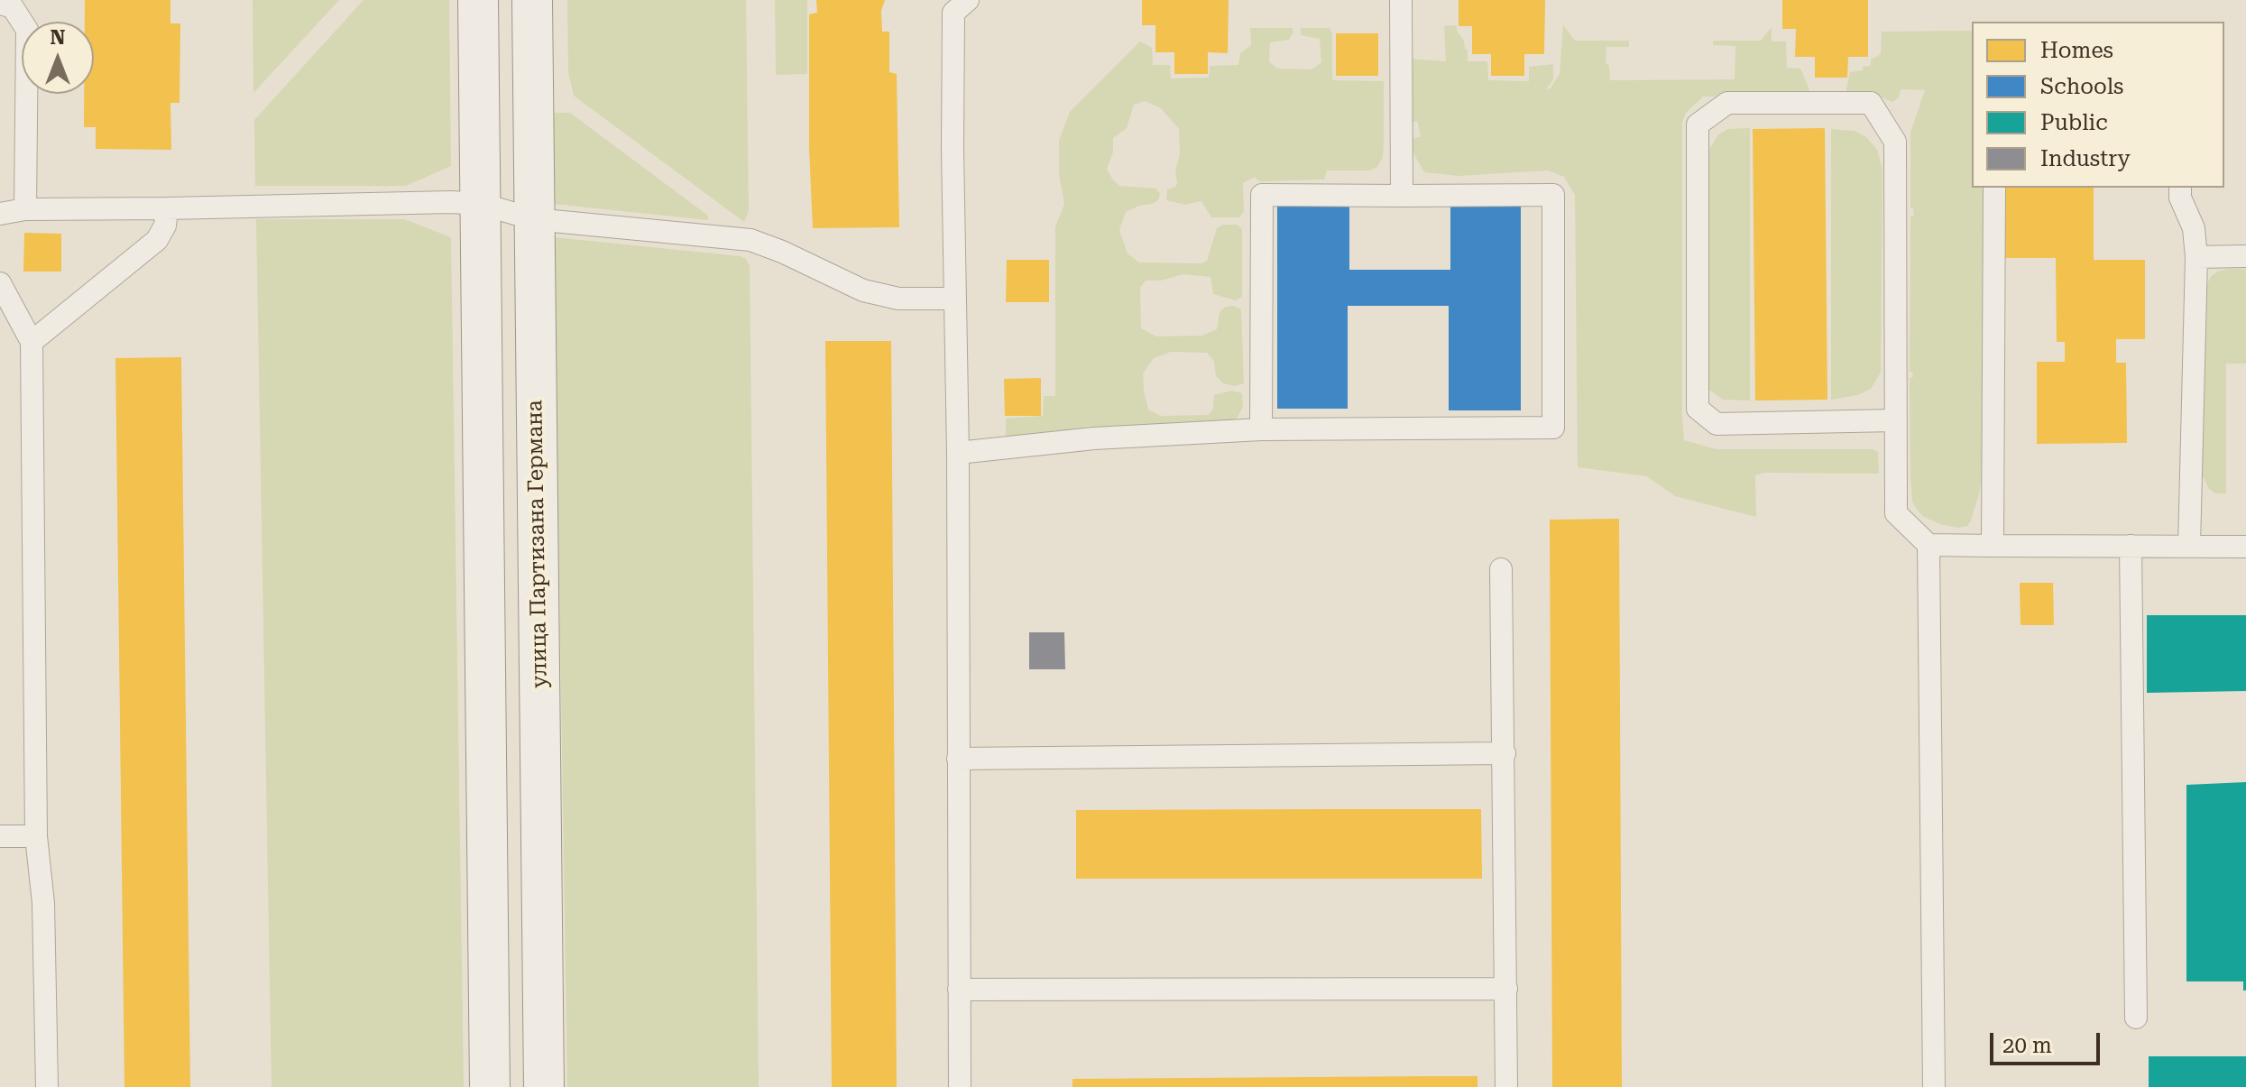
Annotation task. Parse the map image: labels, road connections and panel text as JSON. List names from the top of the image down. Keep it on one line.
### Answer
{"streets":{"main road":["улица Партизана Германа"]},"legend":["Homes","Schools","Public","Industry"],"scale_bar":"20 m","north":"top"}
